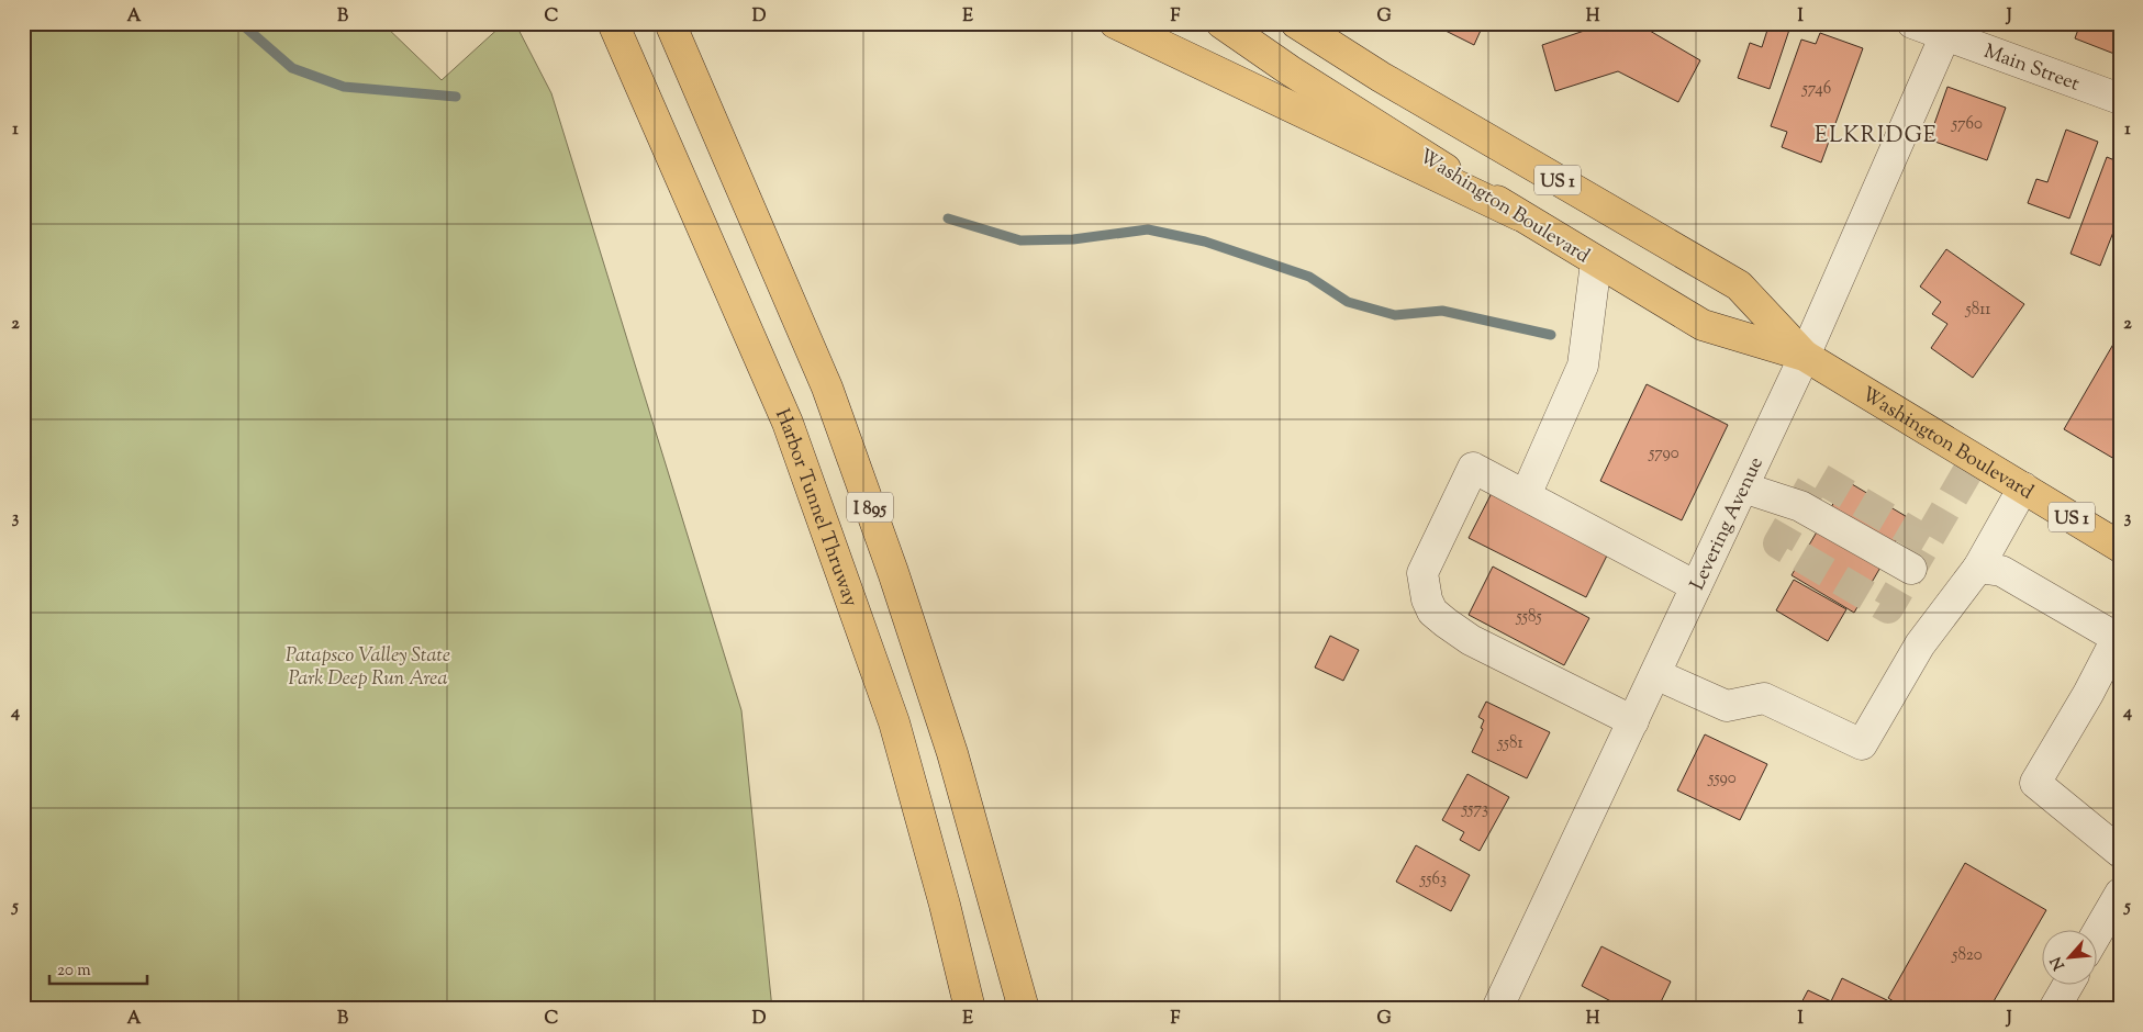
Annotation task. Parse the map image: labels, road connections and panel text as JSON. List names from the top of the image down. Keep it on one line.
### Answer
{"streets":{"main road":["US 1","Washington Boulevard","Harbor Tunnel Thruway","I 895"],"street":["Main Street","Levering Avenue"]},"crossings":[["Main Street","Levering Avenue"],["Washington Boulevard","Levering Avenue"]],"districts":["ELKRIDGE"],"parks":["Patapsco Valley State Park Deep Run Area"],"house_numbers":["5746","5760","5811","5790","5585","5581","5590","5573","5563","5820"],"scale_bar":"20 m","north":"bottom left","grid":{"columns":["A","B","C","D","E","F","G","H","I","J"],"rows":["1","2","3","4","5"]}}
